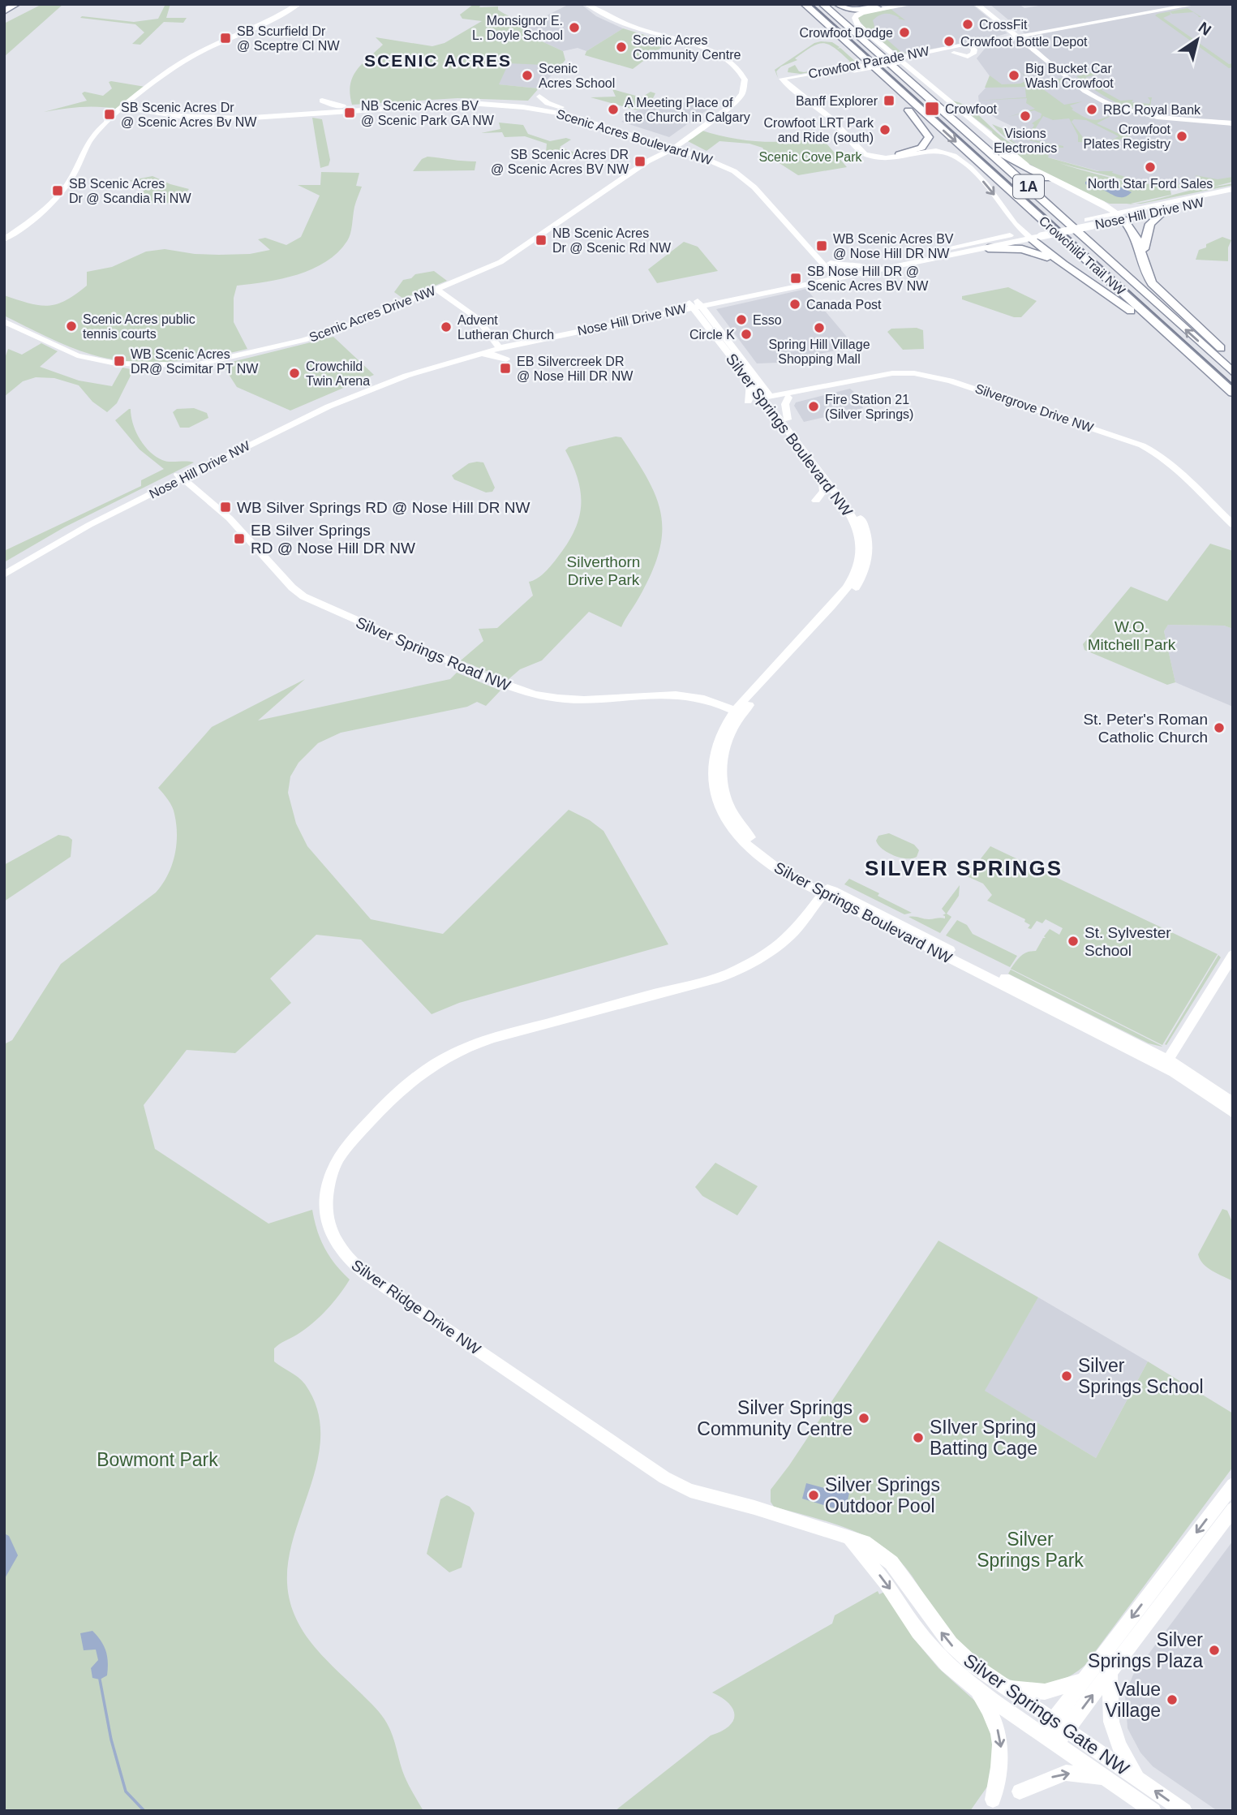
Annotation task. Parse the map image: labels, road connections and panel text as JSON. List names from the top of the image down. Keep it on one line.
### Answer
{"streets":{"highway":["1A","Crowchild Trail NW"],"street":["Crowfoot Parade NW","Scenic Acres Boulevard NW","Nose Hill Drive NW","Scenic Acres Drive NW","Silvergrove Drive NW","Silver Springs Boulevard NW","Silver Springs Road NW","Silver Ridge Drive NW","Silver Springs Gate NW"]},"crossings":[["Scenic Acres Boulevard NW","Nose Hill Drive NW"],["Scenic Acres Boulevard NW","Scenic Acres Drive NW"],["Nose Hill Drive NW","Silver Springs Boulevard NW"],["Nose Hill Drive NW","Silver Springs Road NW"],["Silvergrove Drive NW","Silver Springs Boulevard NW"],["Silver Springs Boulevard NW","Silver Springs Road NW"],["Silver Springs Boulevard NW","Silver Ridge Drive NW"],["Silver Ridge Drive NW","Silver Springs Gate NW"]],"districts":["SCENIC ACRES","SILVER SPRINGS"],"parks":["Scenic Cove Park","Silverthorn Drive Park","W.O. Mitchell Park","Bowmont Park","Silver Springs Park"],"places":{"other":["CrossFit","Monsignor E. L. Doyle School","Crowfoot Dodge","Crowfoot Bottle Depot","Scenic Acres Community Centre","Scenic Acres School","Big Bucket Car Wash Crowfoot","A Meeting Place of the Church in Calgary","RBC Royal Bank","Visions Electronics","Crowfoot LRT Park and Ride (south)","Crowfoot Plates Registry","North Star Ford Sales","Canada Post","Esso","Scenic Acres public tennis courts","Advent Lutheran Church","Spring Hill Village Shopping Mall","Circle K","Crowchild Twin Arena","Fire Station 21 (Silver Springs)","St. Peter's Roman Catholic Church","St. Sylvester School","Silver Springs School","Silver Springs Community Centre","SIlver Spring Batting Cage","Silver Springs Outdoor Pool","Silver Springs Plaza","Value Village"],"transit":["SB Scurfield Dr @ Sceptre Cl NW","Banff Explorer","Crowfoot","NB Scenic Acres BV @ Scenic Park GA NW","SB Scenic Acres Dr @ Scenic Acres Bv NW","SB Scenic Acres DR @ Scenic Acres BV NW","SB Scenic Acres Dr @ Scandia Ri NW","NB Scenic Acres Dr @ Scenic Rd NW","WB Scenic Acres BV @ Nose Hill DR NW","SB Nose Hill DR @ Scenic Acres BV NW","WB Scenic Acres DR@ Scimitar PT NW","EB Silvercreek DR @ Nose Hill DR NW","WB Silver Springs RD @ Nose Hill DR NW","EB Silver Springs RD @ Nose Hill DR NW"]},"north":"top right"}
